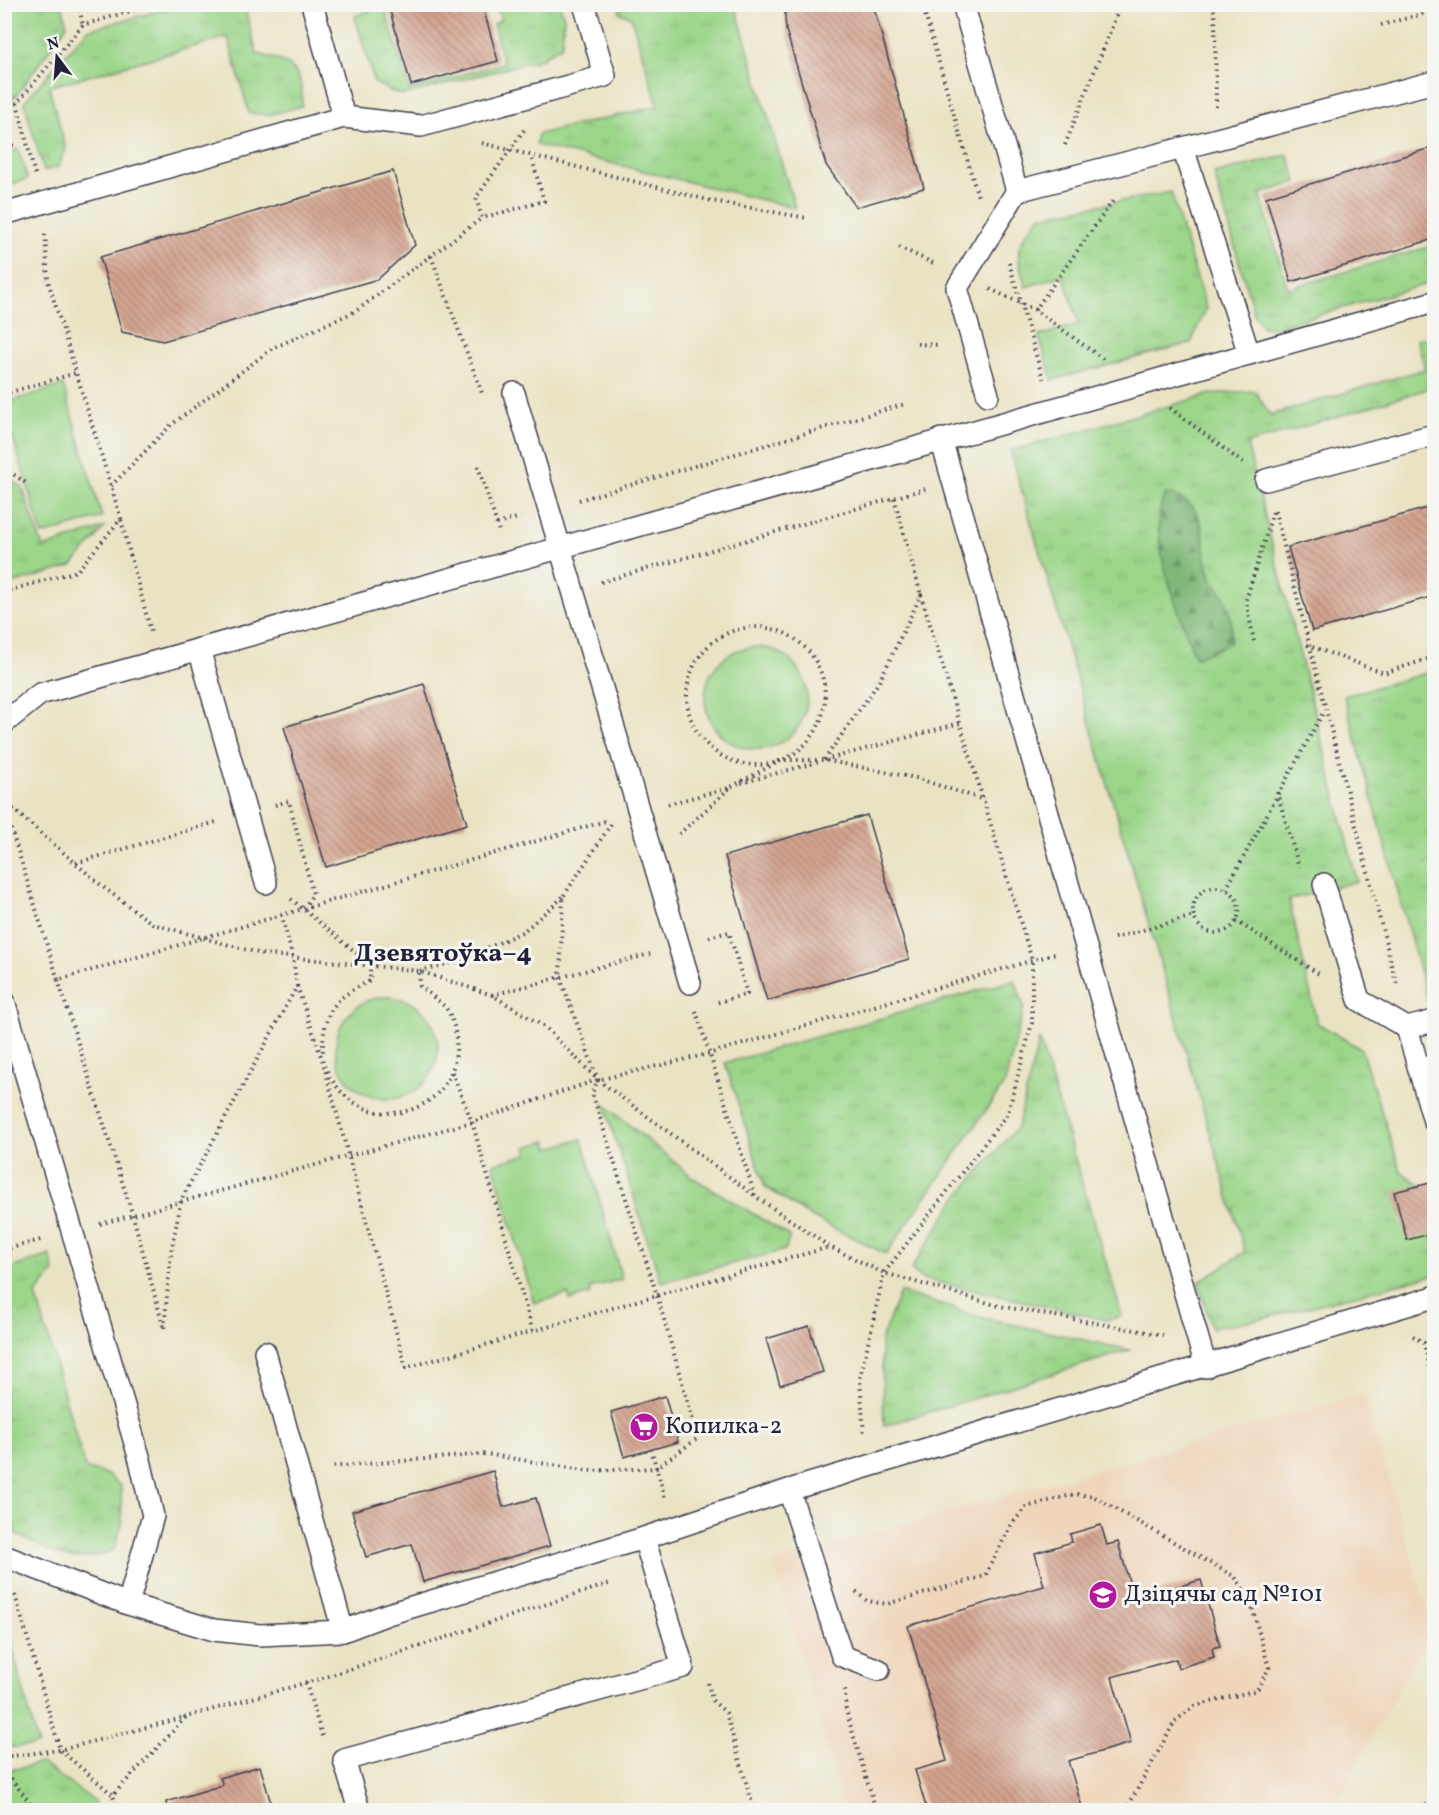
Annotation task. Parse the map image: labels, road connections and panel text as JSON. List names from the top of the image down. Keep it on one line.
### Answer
{"districts":["Дзевятоўка–4"],"places":{"supermarket":["Копилка-2"],"school or university":["Дзіцячы сад №101"]},"north":"top"}
